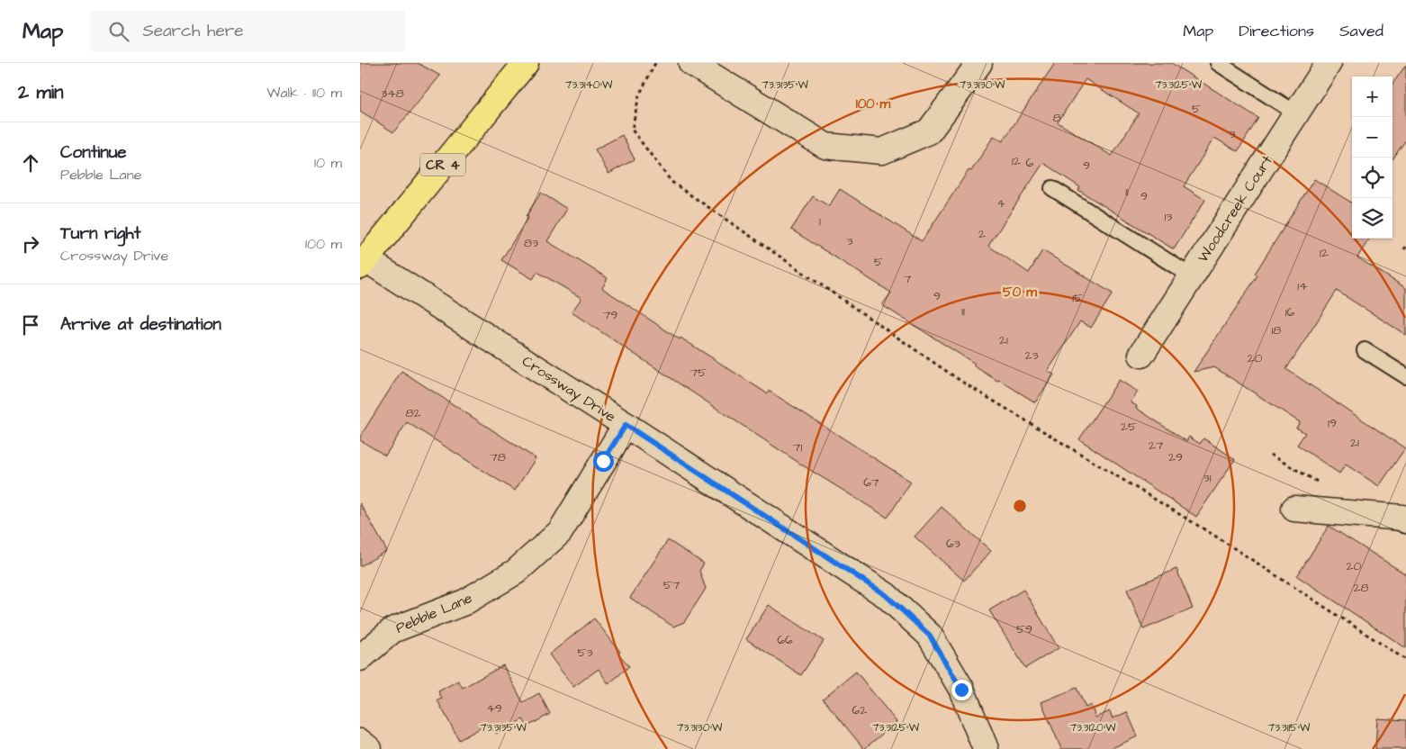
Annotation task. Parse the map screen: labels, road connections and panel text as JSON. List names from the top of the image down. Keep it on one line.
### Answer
{"streets":{"main road":["CR 4"],"street":["Woodcreek Court","Crossway Drive","Pebble Lane"]},"crossings":[["CR 4","Crossway Drive"],["Crossway Drive","Pebble Lane"]],"house_numbers":["348","5","8","3","12","6","9","11","9","4","13","1","2","3","83","12","5","7","14","9","15","11","16","79","18","21","23","20","75","82","19","25","21","27","71","78","29","31","67","63","20","57","28","59","66","53","49","62"],"page":{"header":"Map","search":"Search here","nav":["Map","Directions","Saved"],"heading":["2 min","Walk · 110 m"],"map_buttons":["+","−"],"list":[["Continue","Pebble Lane","10 m"],["Turn right","Crossway Drive","100 m"],"Arrive at destination"]},"coordinates":["73.3140°W","73.3135°W","73.3130°W","73.3125°W","73.3120°W","73.3115°W"],"rings":["100 m","50 m"]}
